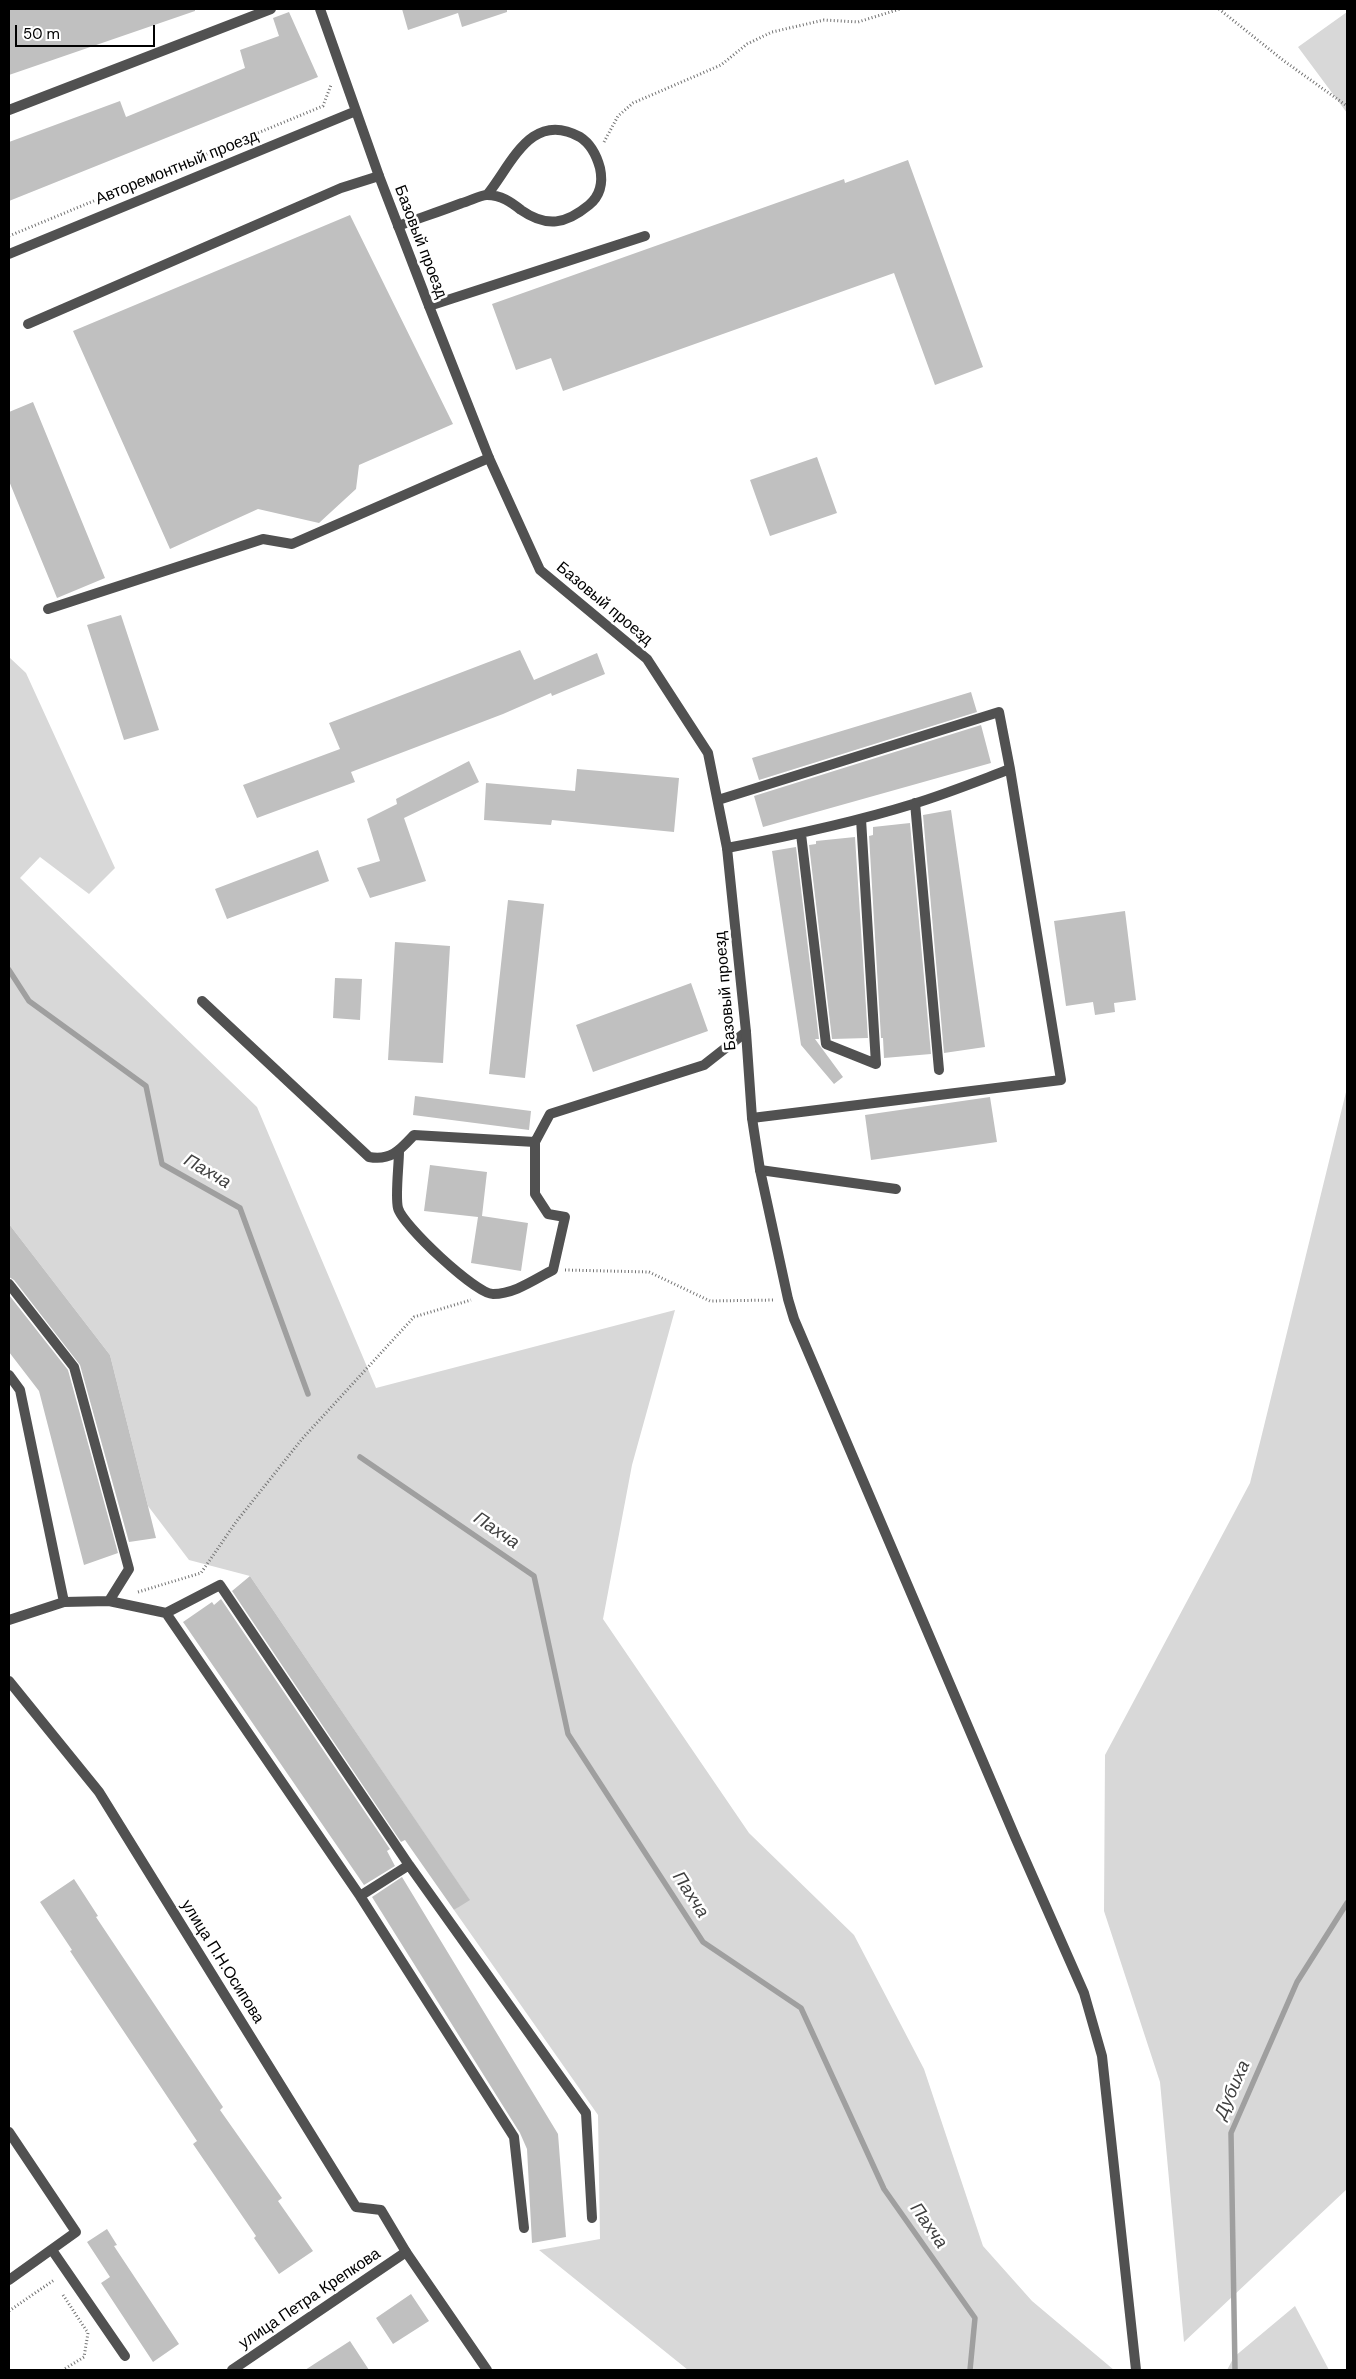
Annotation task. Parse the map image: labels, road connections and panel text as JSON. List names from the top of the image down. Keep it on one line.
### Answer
{"streets":{"street":["Авторемонтный проезд","Базовый проезд","улица П.Н.Осипова","улица Петра Крепкова"]},"crossings":[["Авторемонтный проезд","Базовый проезд"],["улица П.Н.Осипова","улица Петра Крепкова"]],"water":["Пахча","Дубиха"],"scale_bar":"50 m"}
